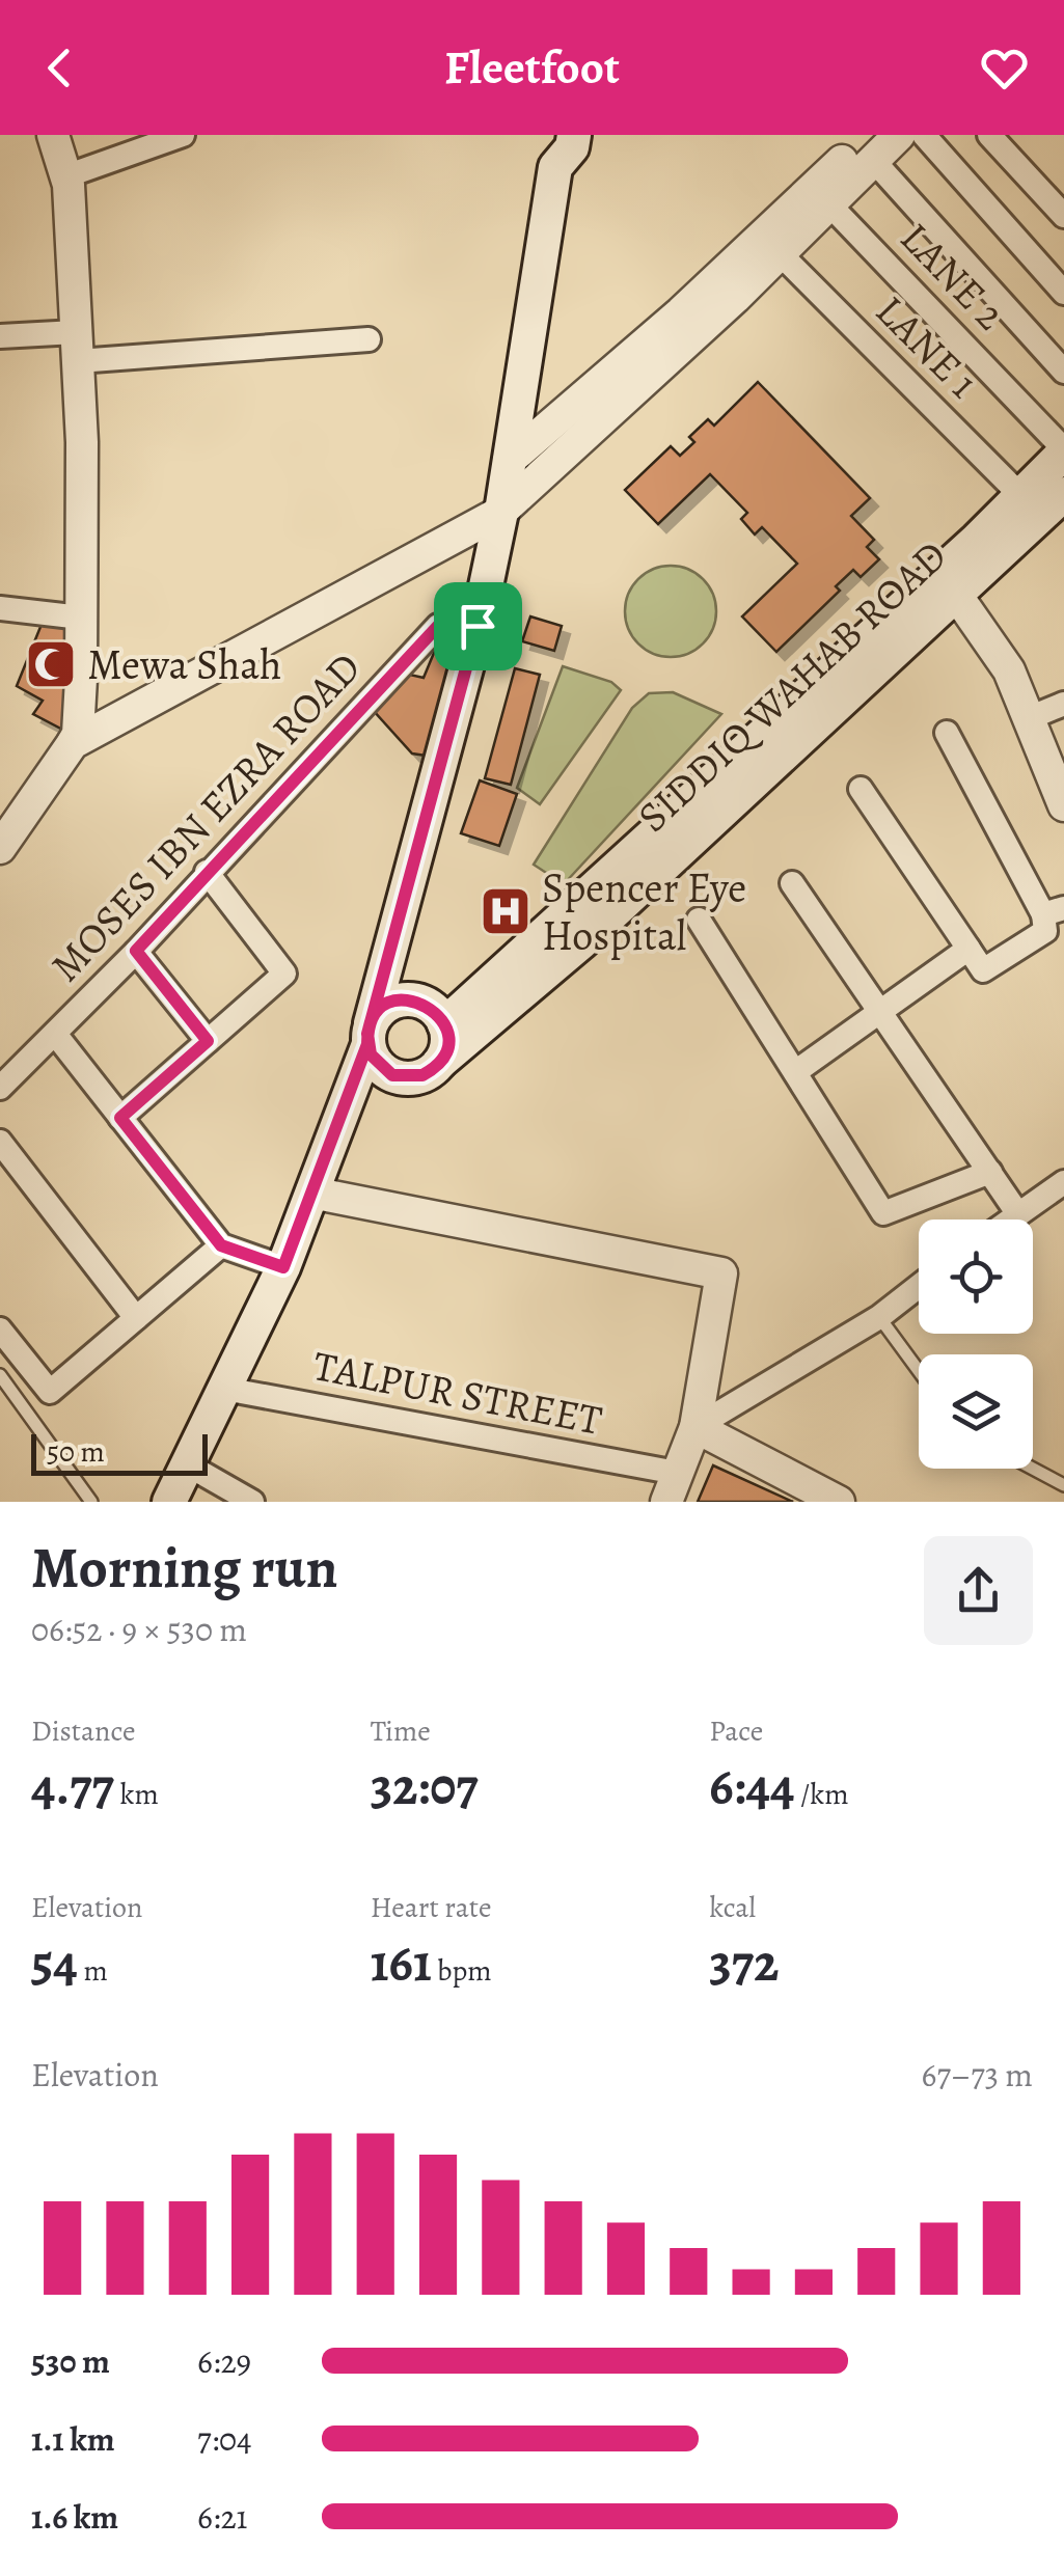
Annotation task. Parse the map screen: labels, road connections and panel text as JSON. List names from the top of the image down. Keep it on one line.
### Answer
{"streets":{"main road":["SIDDIQ WAHAB ROAD"],"street":["LANE 2","LANE 1","MOSES IBN EZRA ROAD","TALPUR STREET"]},"crossings":[["LANE 2","SIDDIQ WAHAB ROAD"],["LANE 1","SIDDIQ WAHAB ROAD"]],"places":{"mosque":["Mewa Shah"],"hospital":["Spencer Eye Hospital"]},"scale_bar":"50 m","page":{"header":"Fleetfoot","scale":"50 m","heading":["Morning run","06:52 · 9 × 530 m"],"stats":[["Distance","4.77 km"],["Time","32:07"],["Pace","6:44 /km"],["Elevation","54 m"],["Heart rate","161 bpm"],["kcal","372"]],"chart":["Elevation","67–73 m"],"list":[{"name":"530 m","note":"6:29"},{"name":"1.1 km","note":"7:04"},{"name":"1.6 km","note":"6:21"}]}}
